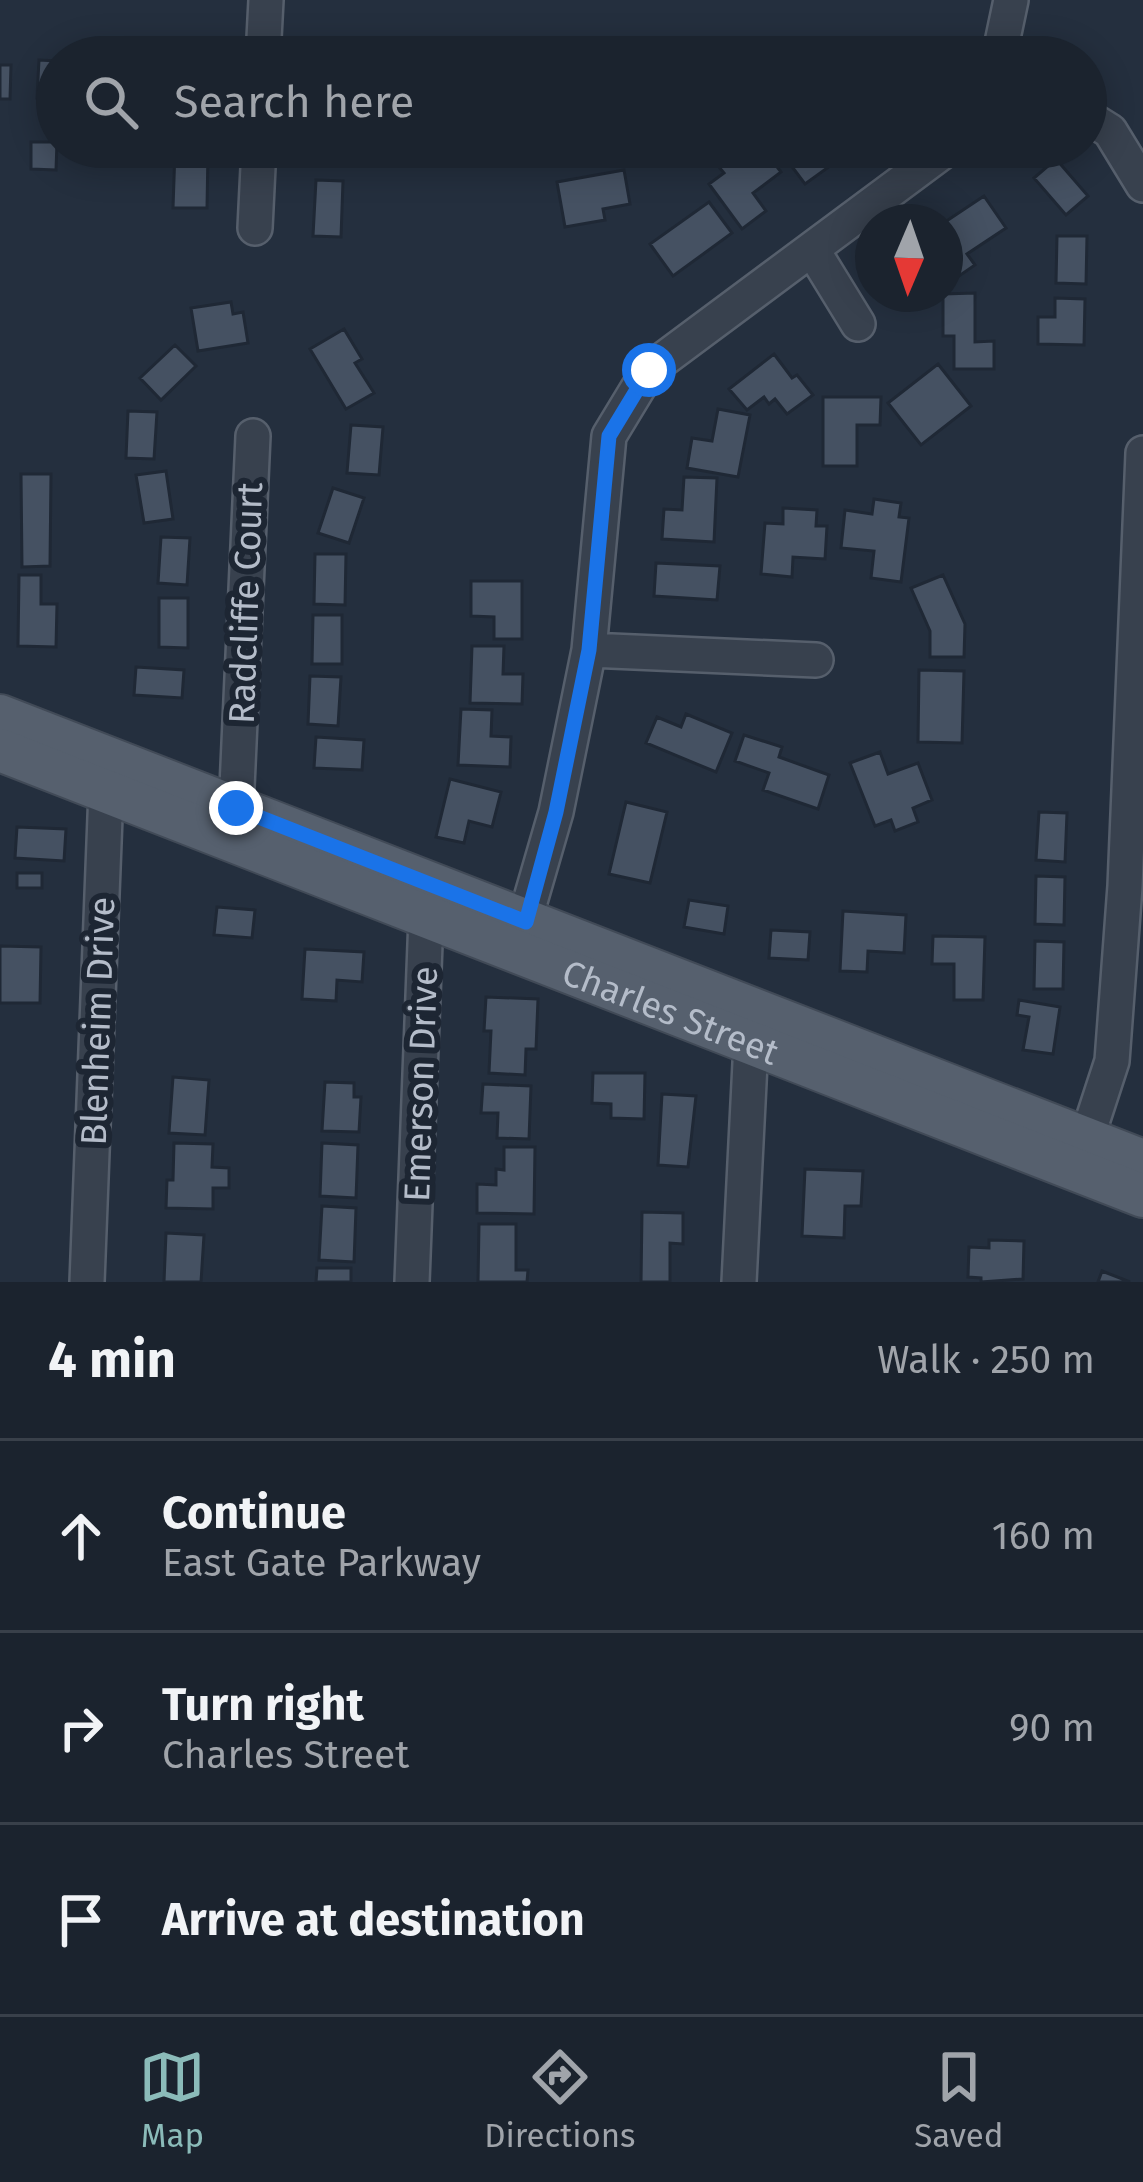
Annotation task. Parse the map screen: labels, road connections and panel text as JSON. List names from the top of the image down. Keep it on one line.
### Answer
{"streets":{"main road":["Charles Street"],"street":["Radcliffe Court","Blenheim Drive","Emerson Drive"]},"crossings":[["Radcliffe Court","Charles Street"],["Charles Street","Blenheim Drive"],["Charles Street","Emerson Drive"]],"north":"bottom","page":{"search":"Search here","heading":["4 min","Walk · 250 m"],"list":[["Continue","East Gate Parkway","160 m"],["Turn right","Charles Street","90 m"],"Arrive at destination"],"nav":["Map","Directions","Saved"]}}
